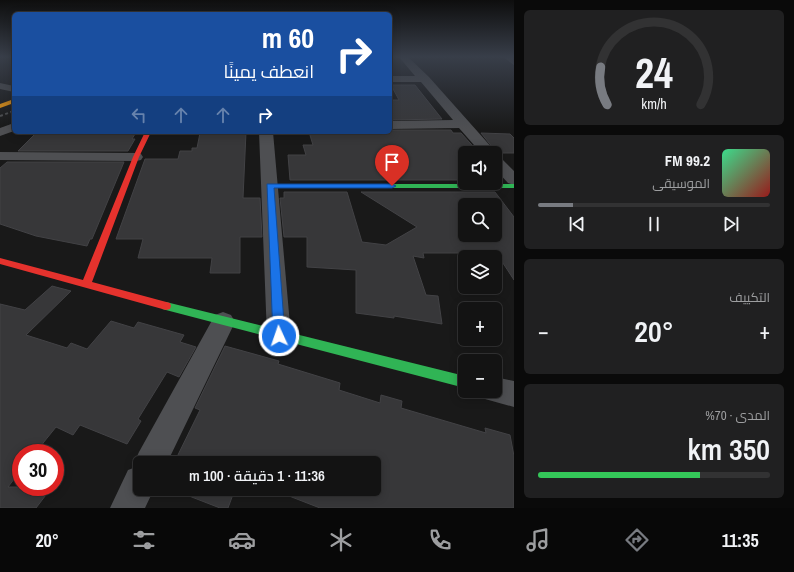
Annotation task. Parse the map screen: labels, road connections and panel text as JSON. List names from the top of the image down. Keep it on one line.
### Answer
{"page":{"turn":["60 m","انعطف يمينًا"],"map_buttons":["+","−"],"song":["99.2 FM","الموسيقى"],"tile":["التكييف",["المدى · 70%","350 km"]],"heat":["−","20°","+"],"limit":"30","trip":"11:36 · 1 دقيقة · 100 m","tabs":["11:35","20°"],"gauge":["24","km/h"]}}
